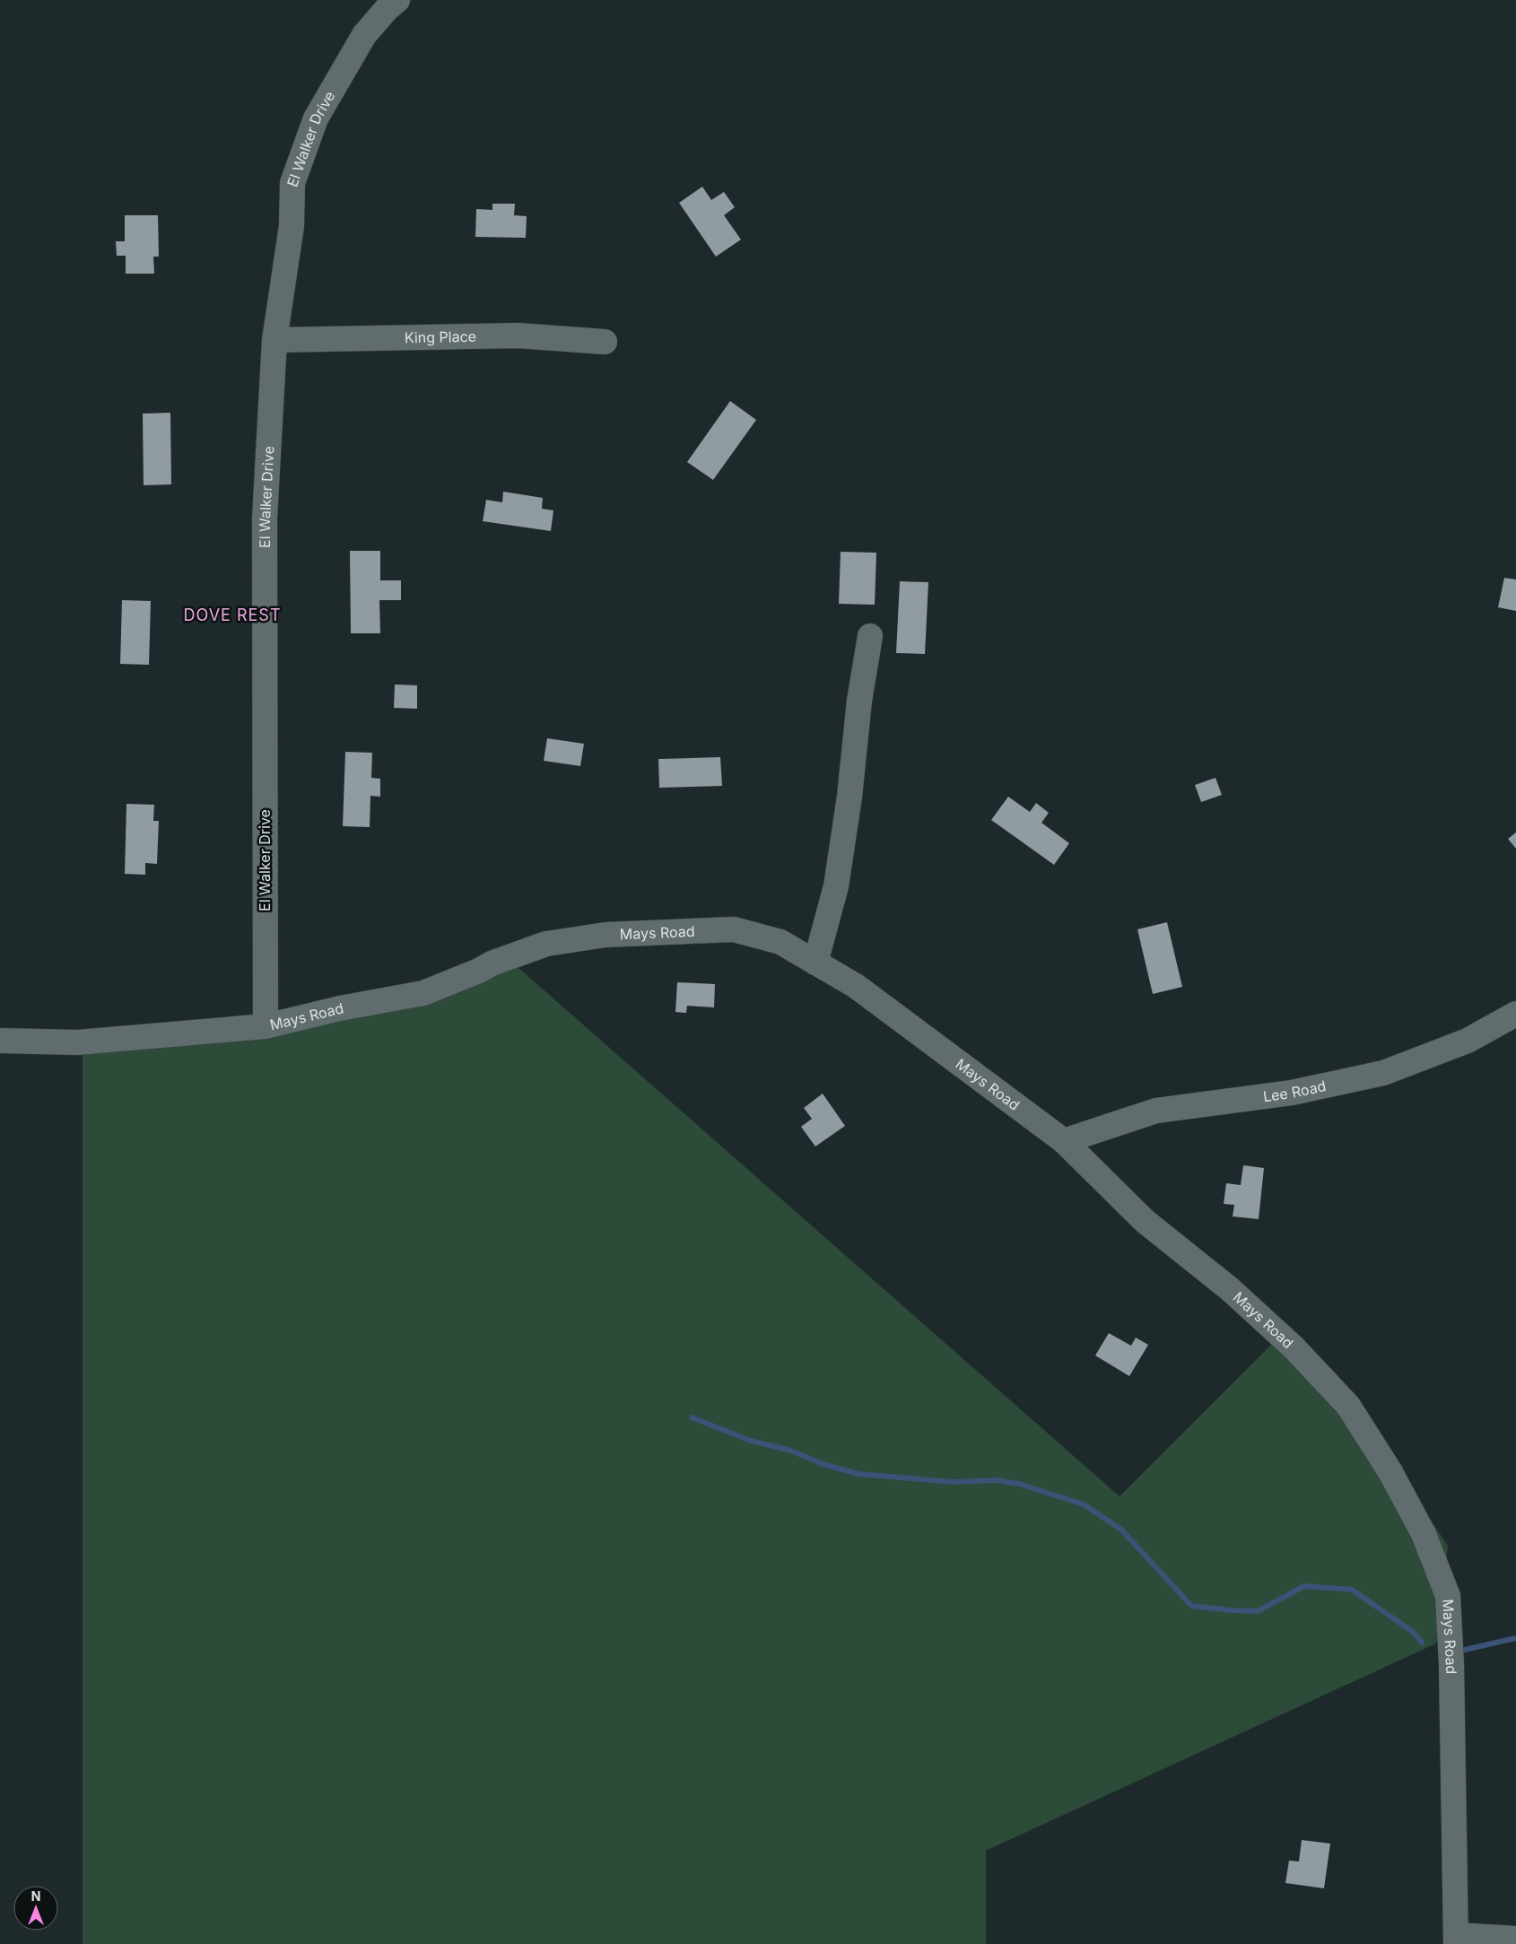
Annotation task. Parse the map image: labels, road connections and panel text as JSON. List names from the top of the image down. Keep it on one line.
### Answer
{"streets":{"street":["El Walker Drive","King Place","Mays Road","Lee Road"]},"crossings":[["El Walker Drive","King Place"],["El Walker Drive","Mays Road"],["Mays Road","Lee Road"]],"districts":["DOVE REST"],"north":"top"}
